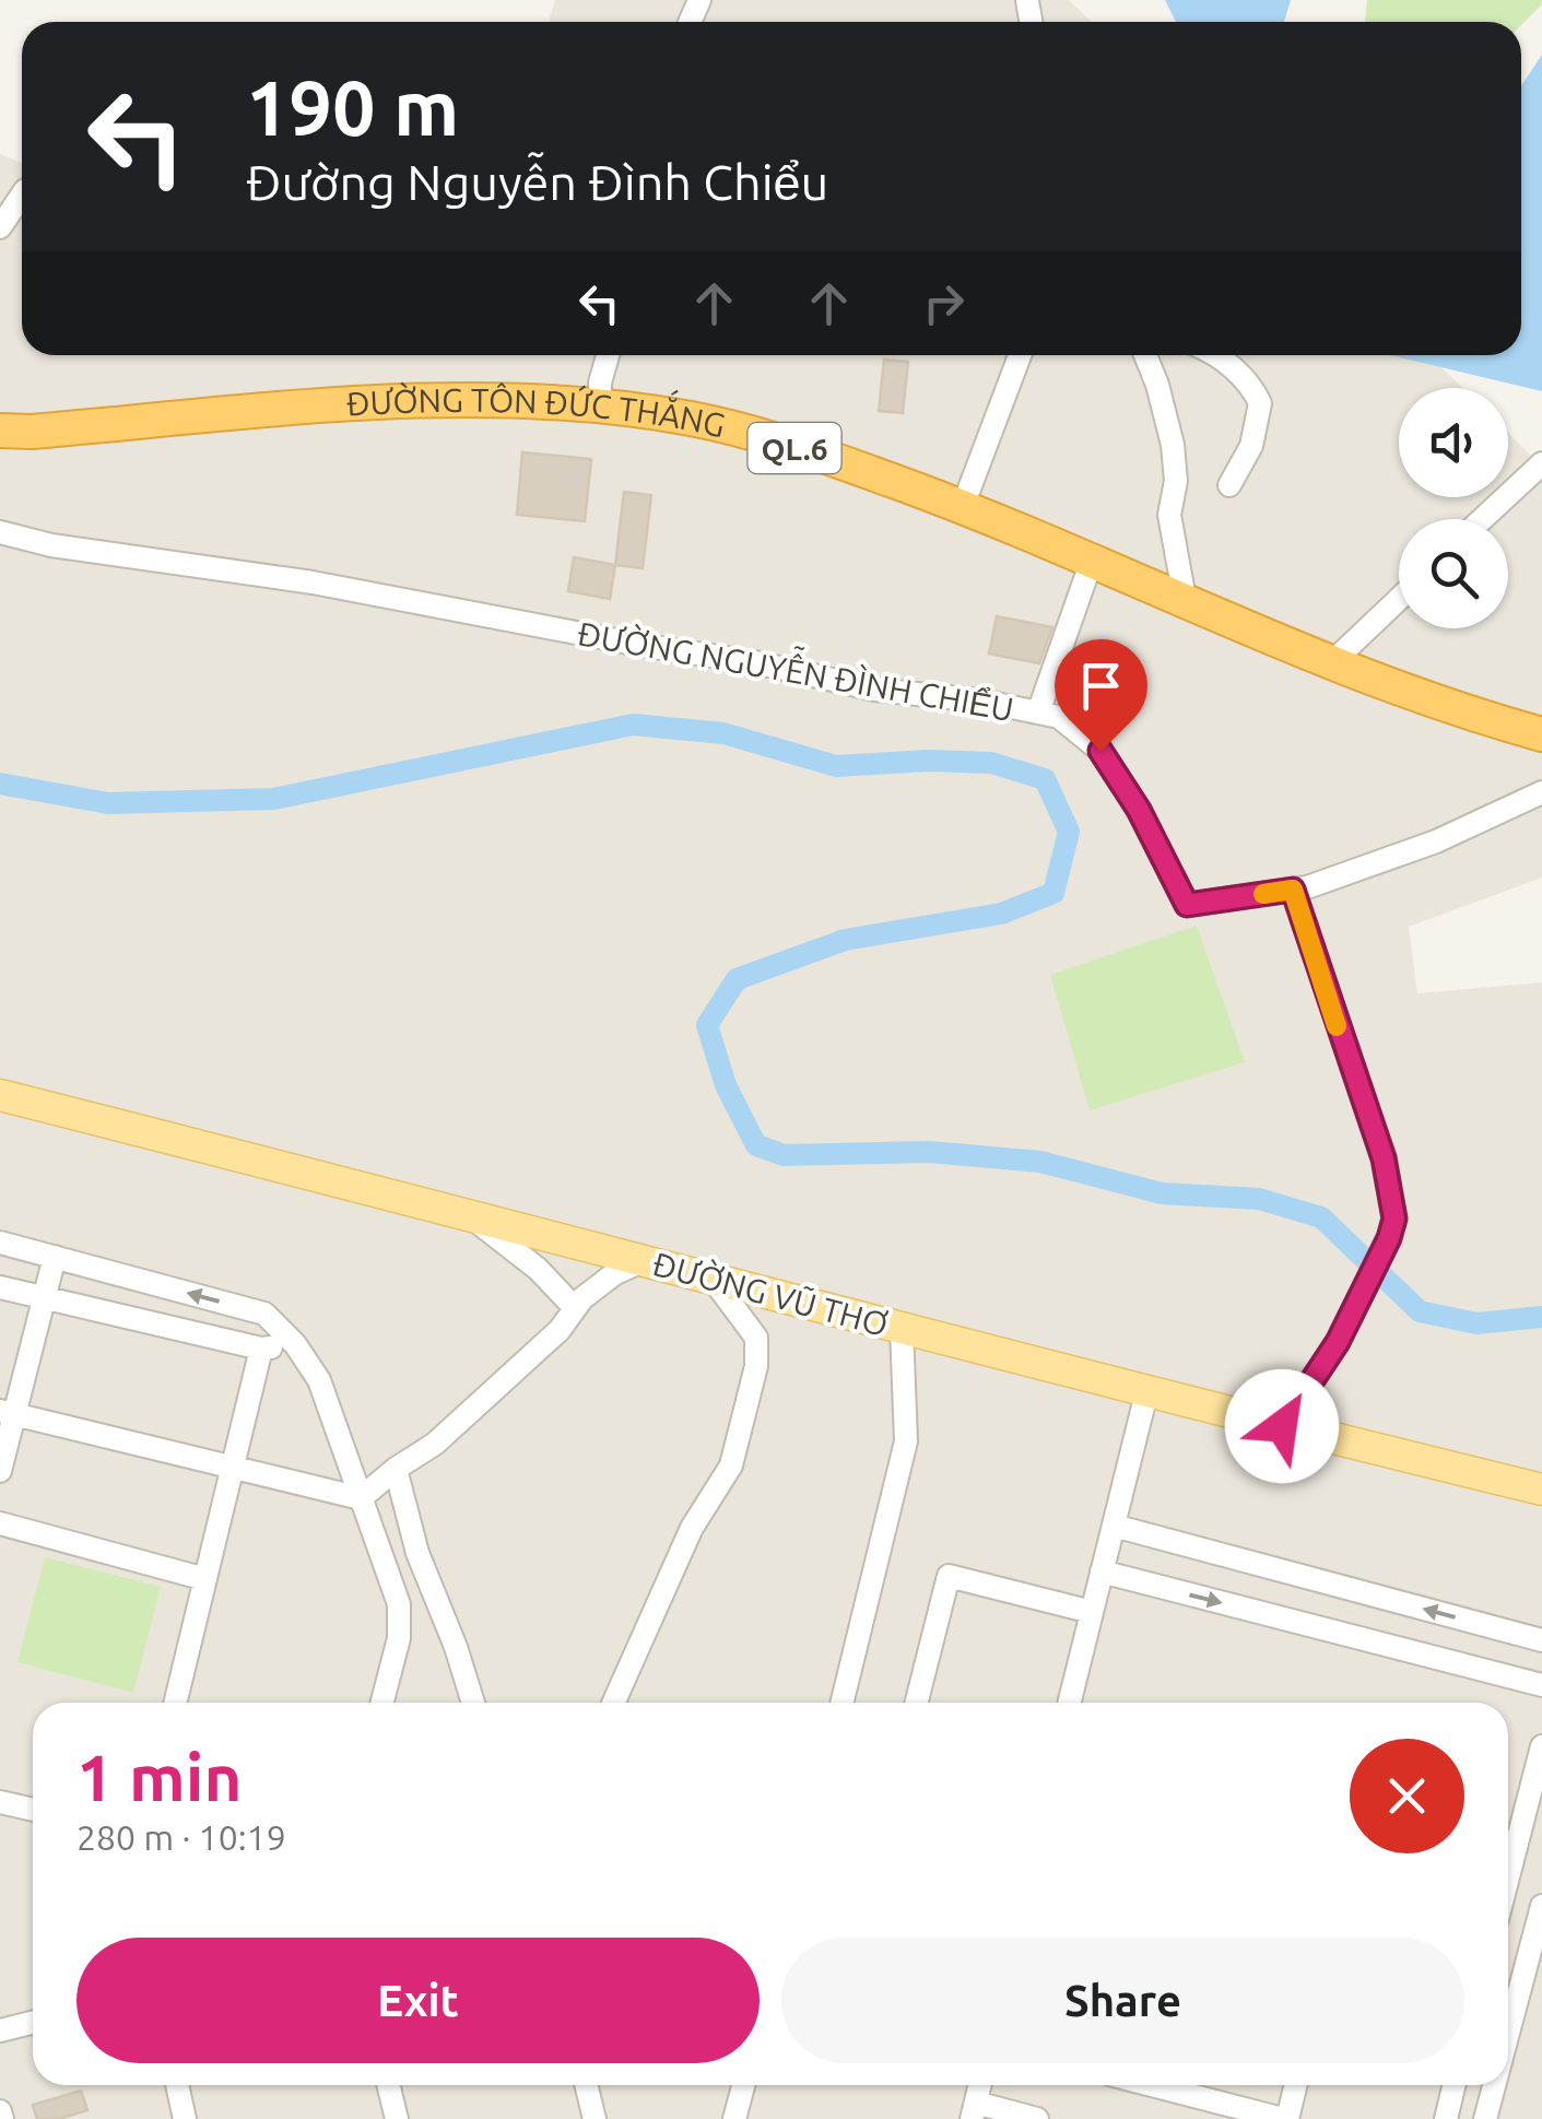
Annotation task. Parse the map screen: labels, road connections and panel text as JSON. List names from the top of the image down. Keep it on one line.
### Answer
{"streets":{"highway":["ĐƯỜNG TÔN ĐỨC THẮNG","QL.6"],"main road":["ĐƯỜNG VŨ THƠ"],"street":["ĐƯỜNG NGUYỄN ĐÌNH CHIỂU"]},"page":{"turn":["190 m","Đường Nguyễn Đình Chiểu"],"heading":["1 min","280 m · 10:19"],"buttons":["Exit","Share"]}}
